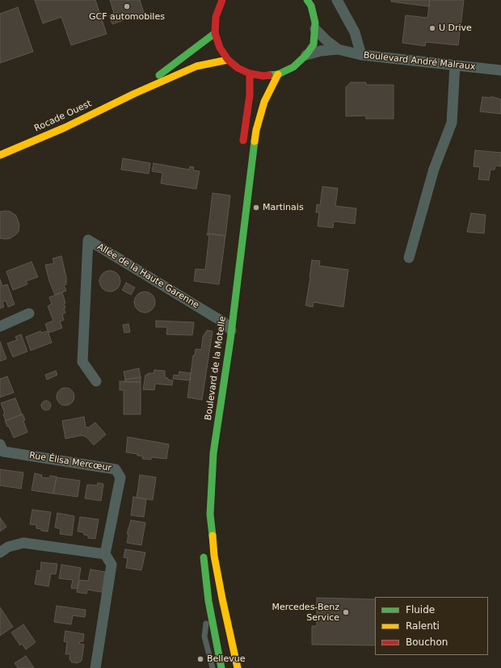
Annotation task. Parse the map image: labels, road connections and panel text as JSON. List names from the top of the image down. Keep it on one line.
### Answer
{"streets":{"main road":["Rocade Ouest","Boulevard de la Motelle"],"street":["Boulevard André Malraux","Allée de la Haute Garenne","Rue Élisa Mercœur"]},"crossings":[["Allée de la Haute Garenne","Boulevard de la Motelle"]],"places":["GCF automobiles","U Drive","Martinais","Mercedes-Benz Service","Bellevue"],"legend":["Fluide","Ralenti","Bouchon"]}
